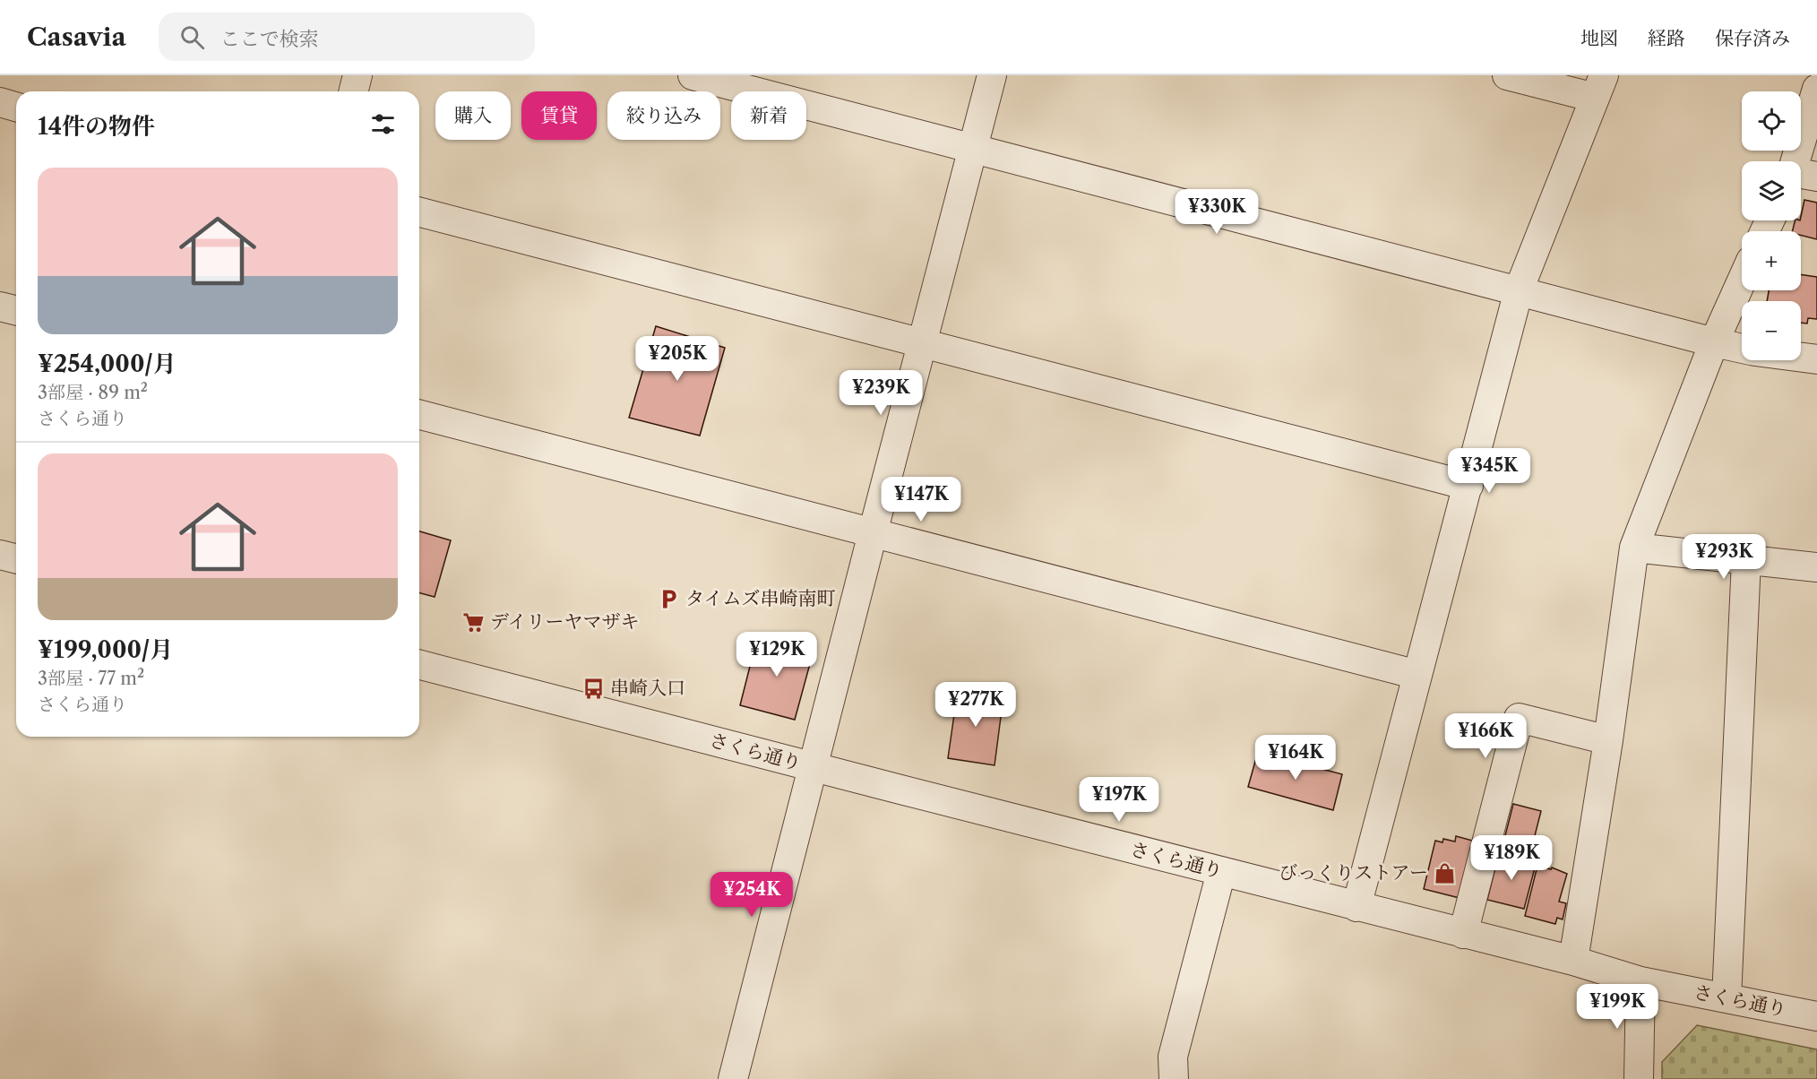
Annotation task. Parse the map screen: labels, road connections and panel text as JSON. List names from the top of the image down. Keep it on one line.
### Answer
{"streets":{"street":["さくら通り"]},"places":{"parking":["タイムズ串崎南町"],"supermarket":["デイリーヤマザキ"],"bus stop":["串崎入口"],"shop":["びっくりストアー"]},"page":{"header":"Casavia","search":"ここで検索","nav":["地図","経路","保存済み"],"map_buttons":["+","−"],"chip":["購入","賃貸","絞り込み","新着"],"heading":"14件の物件","list":[{"name":"¥254,000/月","note":"3部屋 · 89 m² · さくら通り"},{"name":"¥199,000/月","note":"3部屋 · 77 m² · さくら通り"}],"price":["¥330K","¥205K","¥239K","¥345K","¥147K","¥293K","¥129K","¥277K","¥166K","¥164K","¥197K","¥189K","¥254K","¥199K"]}}
